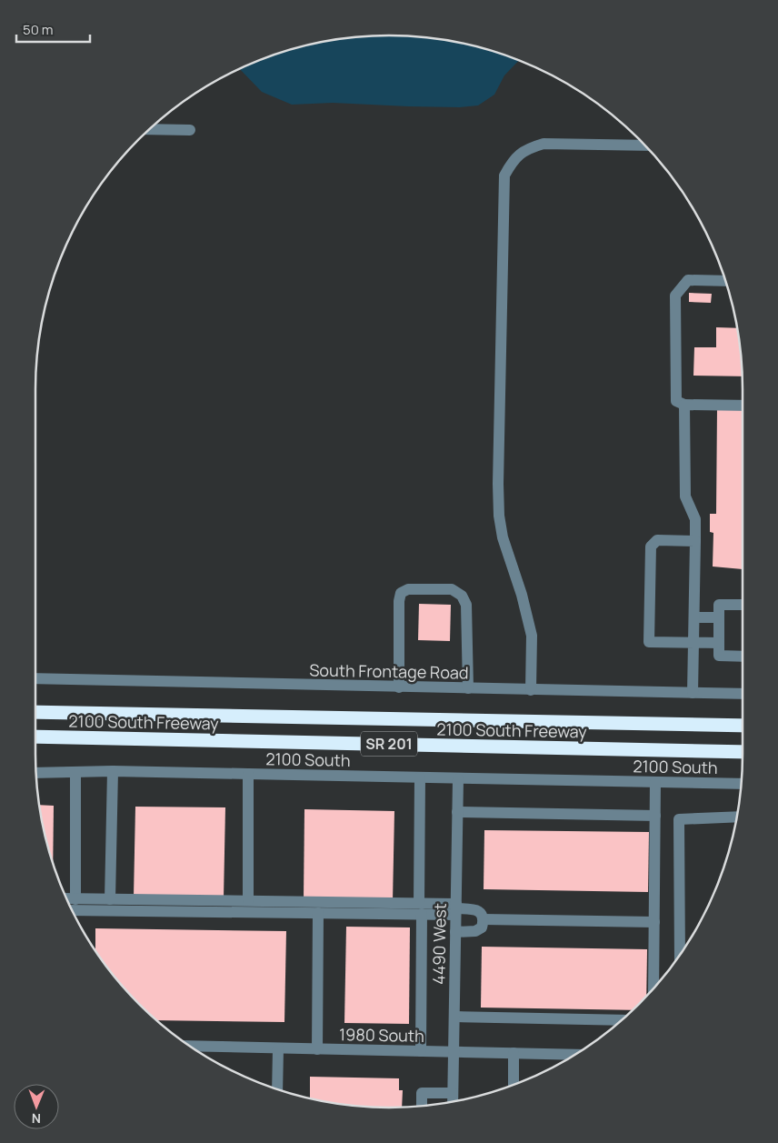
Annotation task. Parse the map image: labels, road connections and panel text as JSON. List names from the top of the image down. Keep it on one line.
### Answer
{"streets":{"highway":["2100 South Freeway","SR 201"],"street":["South Frontage Road","2100 South","4490 West","1980 South"]},"crossings":[["2100 South","4490 West"],["4490 West","1980 South"]],"scale_bar":"50 m","north":"bottom"}
